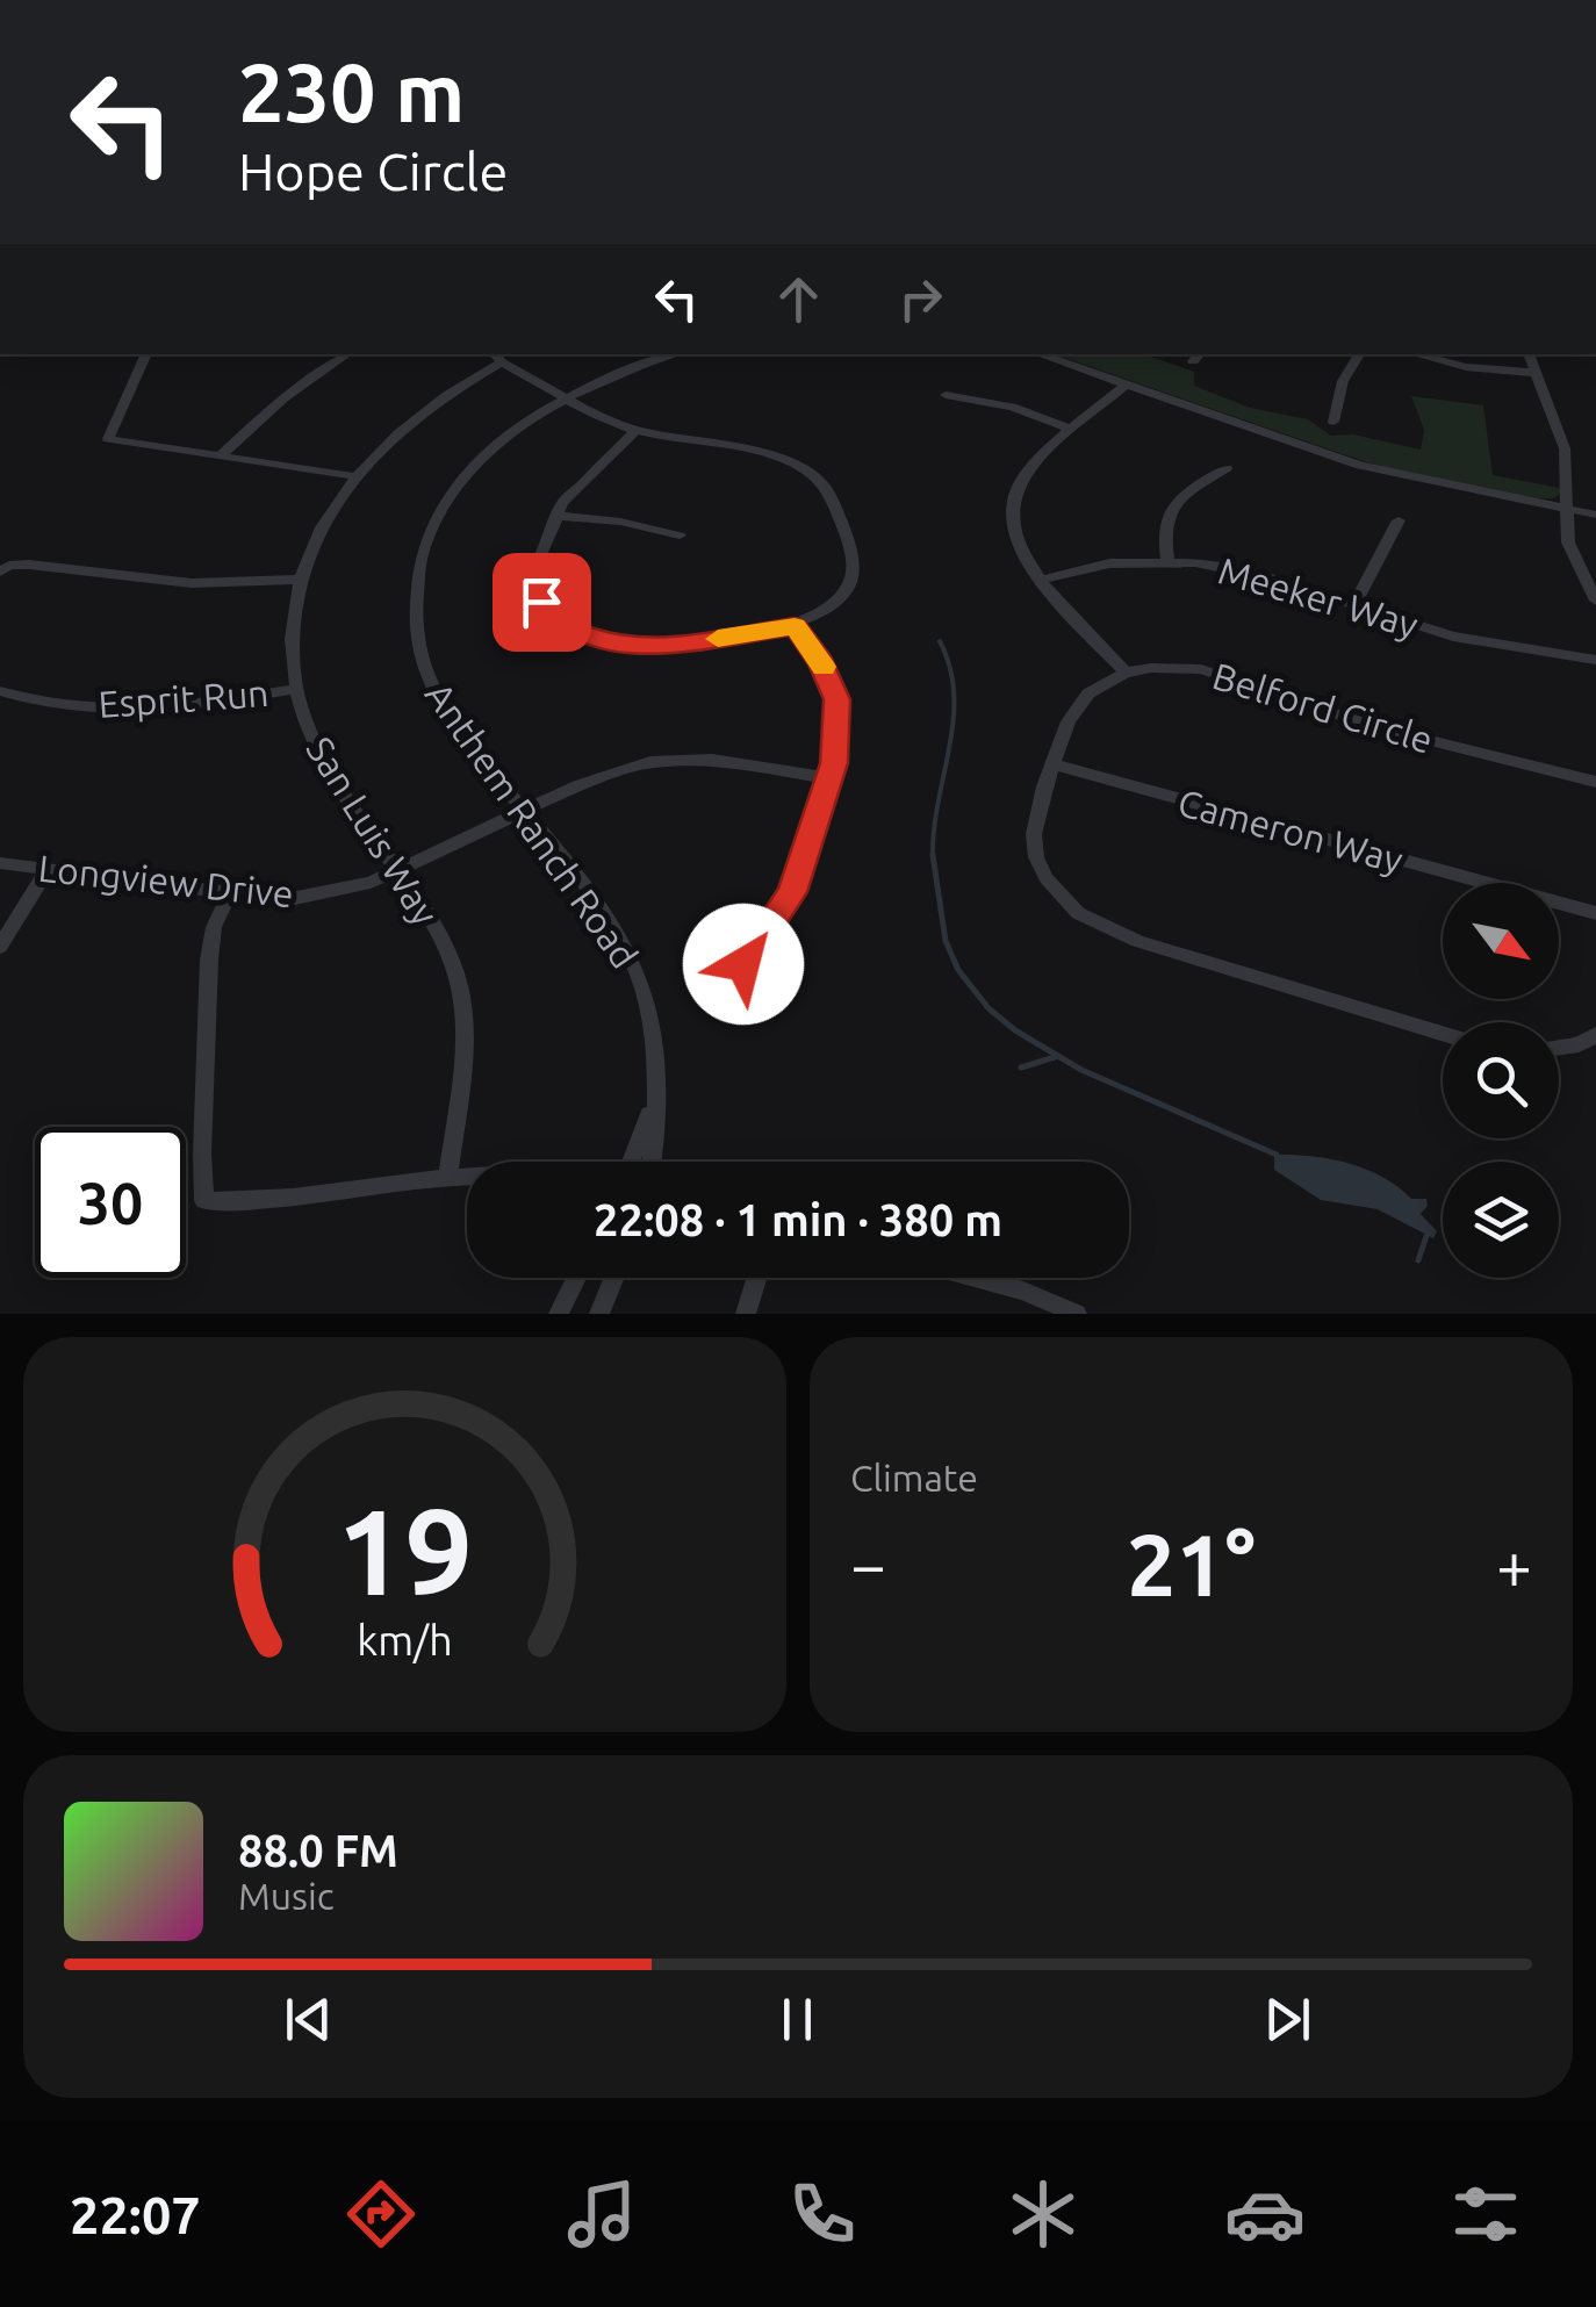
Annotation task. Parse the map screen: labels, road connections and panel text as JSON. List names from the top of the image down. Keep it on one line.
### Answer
{"streets":{"street":["Meeker Way","Esprit Run","Belford Circle","Anthem Ranch Road","San Luis Way","Cameron Way","Longview Drive"]},"crossings":[["Esprit Run","San Luis Way"],["Belford Circle","Cameron Way"],["Anthem Ranch Road","Longview Drive"],["San Luis Way","Longview Drive"]],"north":"bottom right","page":{"turn":["230 m","Hope Circle"],"limit":"30","trip":"22:08 · 1 min · 380 m","tile":"Climate","heat":["−","21°","+"],"song":["88.0 FM","Music"],"tabs":"22:07","gauge":["19","km/h"]}}
